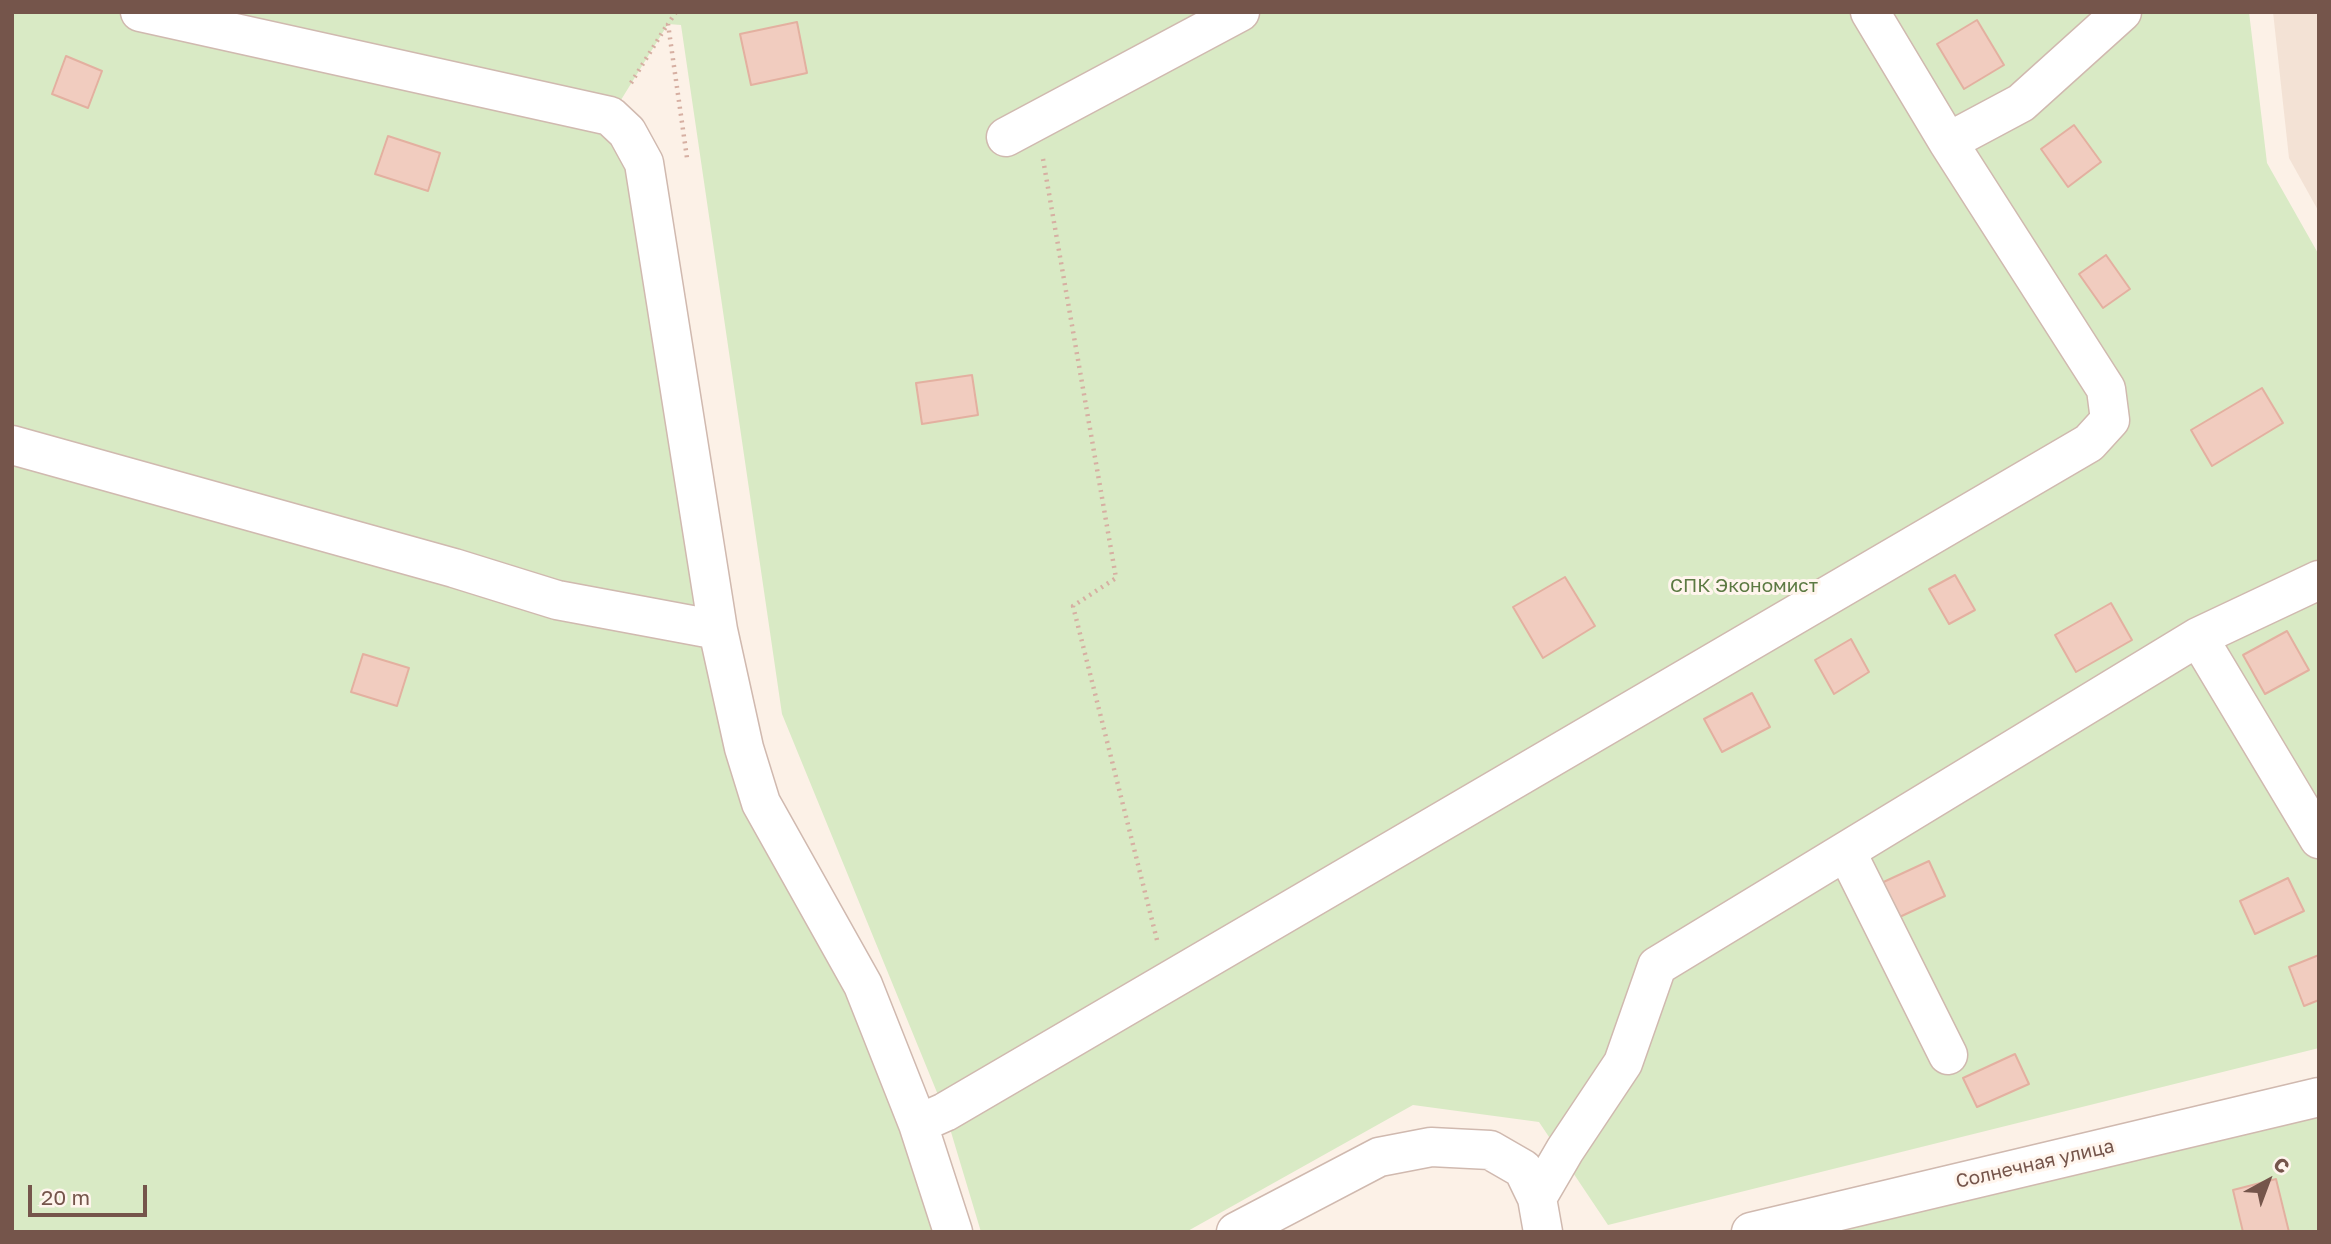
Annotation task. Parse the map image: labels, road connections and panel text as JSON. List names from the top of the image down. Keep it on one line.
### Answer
{"streets":{"street":["Солнечная улица"]},"parks":["СПК Экономист"],"scale_bar":"20 m","north":"top right"}
